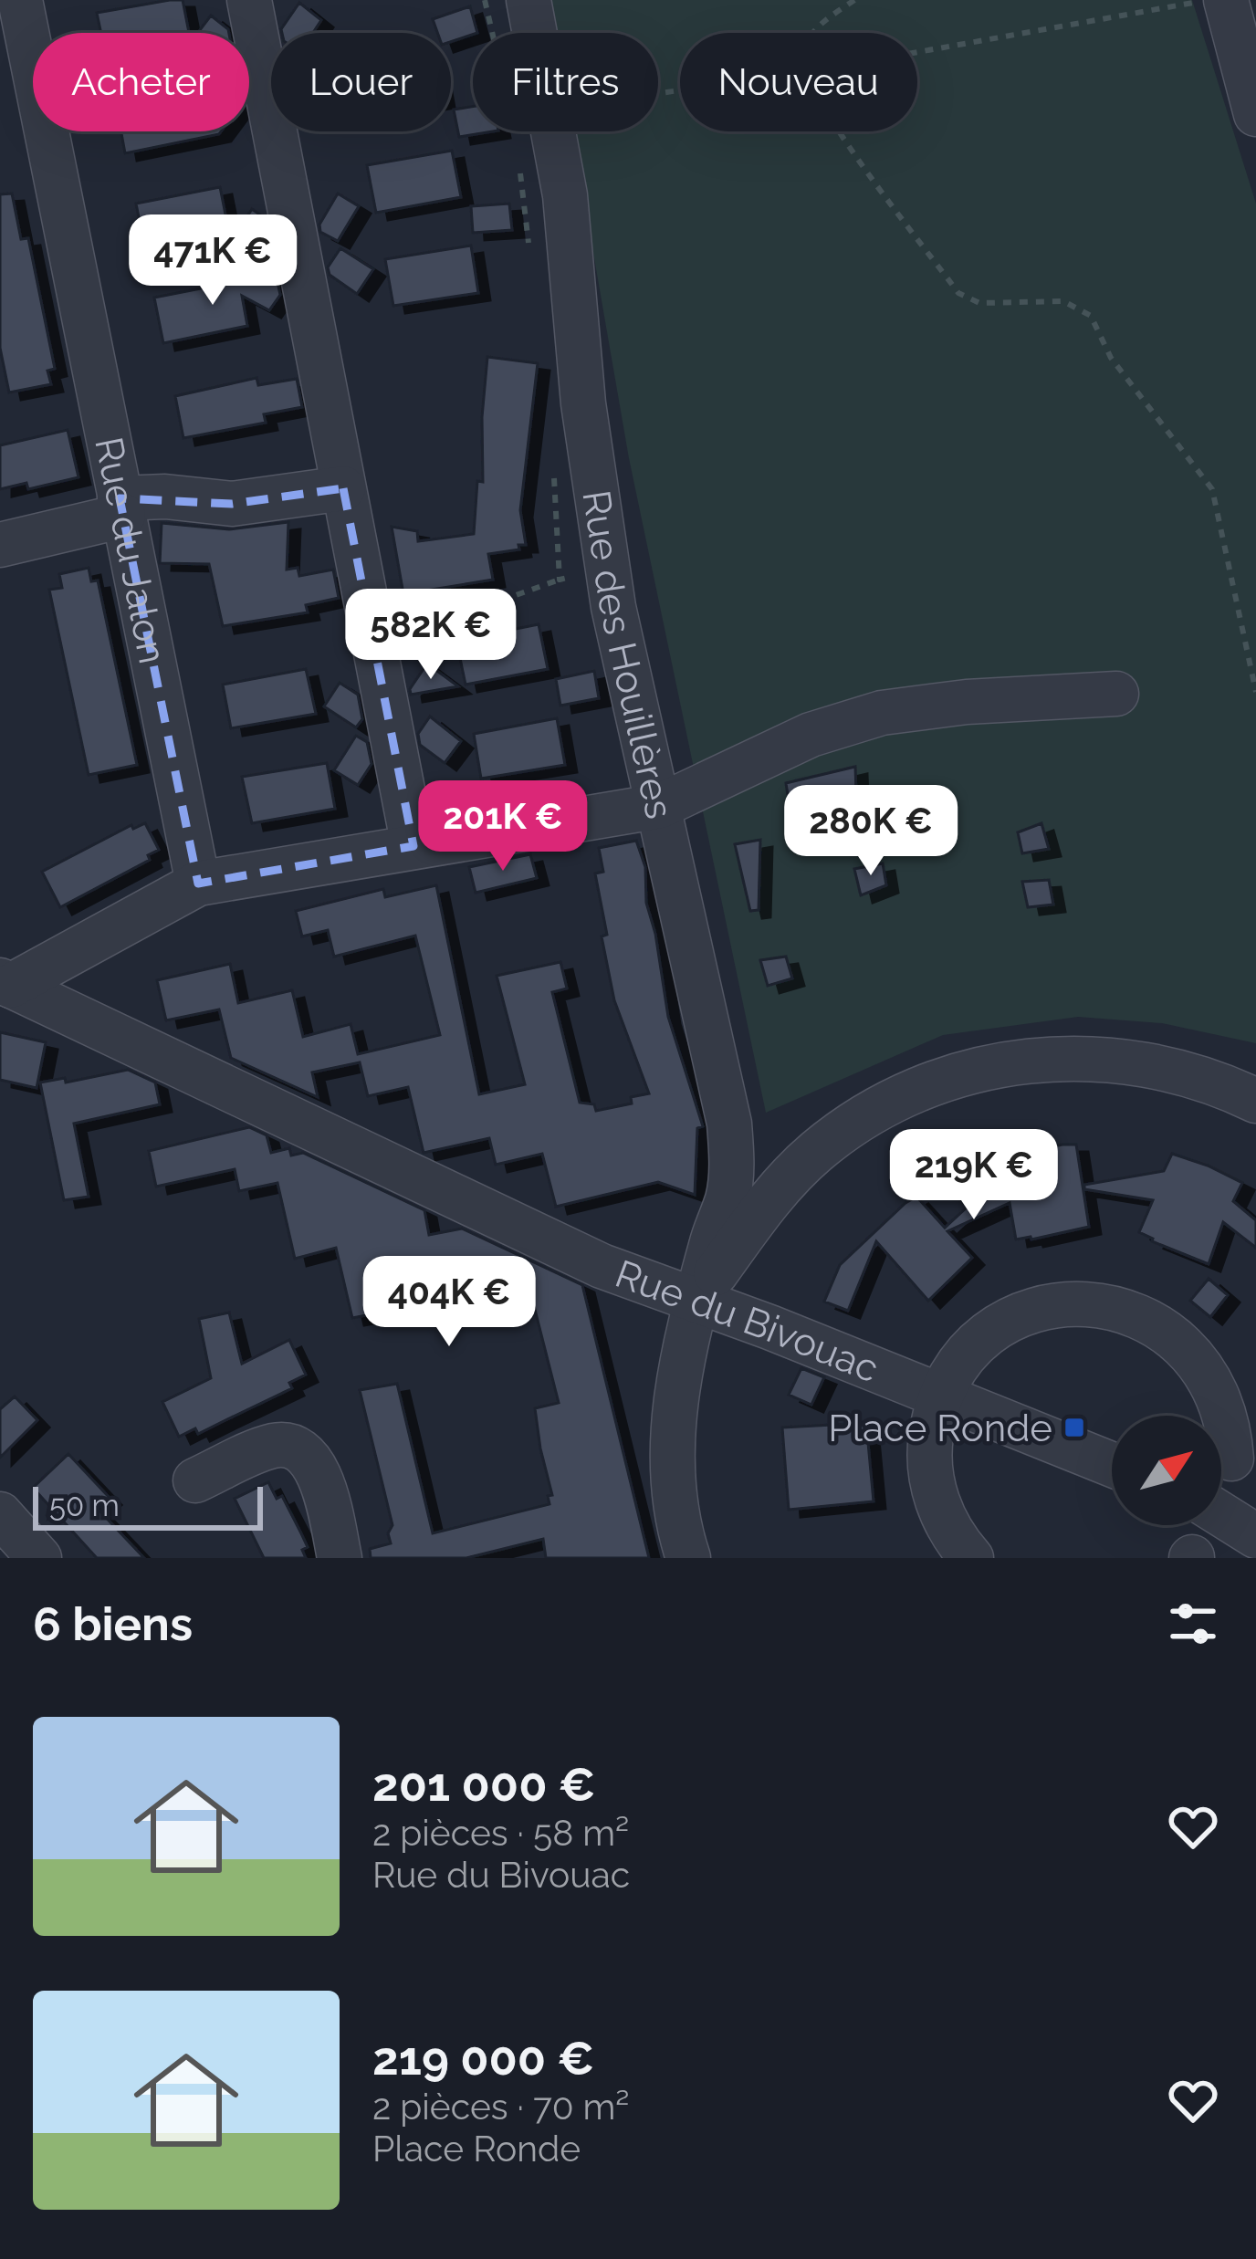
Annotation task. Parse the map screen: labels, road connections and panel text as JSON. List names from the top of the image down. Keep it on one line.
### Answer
{"streets":{"street":["Rue du Jalon","Rue des Houillères","Rue du Bivouac"]},"crossings":[["Rue du Jalon","Rue du Bivouac"],["Rue des Houillères","Rue du Bivouac"]],"places":{"transit":["Place Ronde"]},"scale_bar":"50 m","north":"top right","page":{"chip":["Acheter","Louer","Filtres","Nouveau"],"price":["471K €","582K €","201K €","280K €","219K €","404K €"],"scale":"50 m","heading":"6 biens","list":[{"name":"201 000 €","note":"2 pièces · 58 m² · Rue du Bivouac"},{"name":"219 000 €","note":"2 pièces · 70 m² · Place Ronde"}]}}
